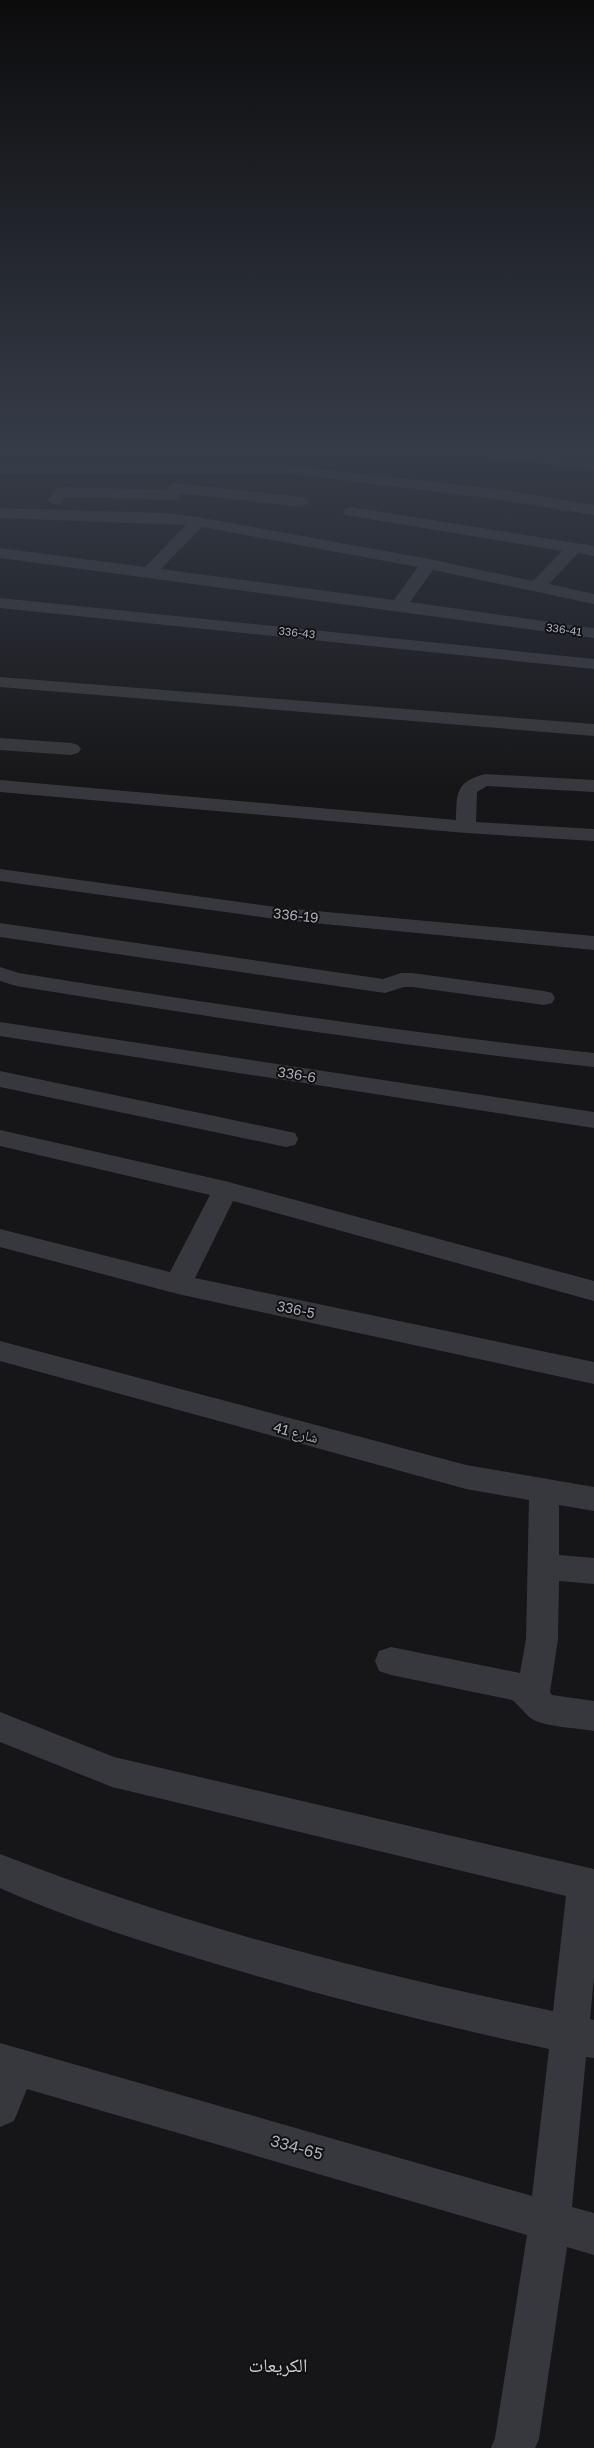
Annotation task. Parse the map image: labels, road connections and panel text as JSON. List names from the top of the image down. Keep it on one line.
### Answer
{"streets":{"street":["336-41","336-43","336-19","336-6","336-5","شارع 41","334-65"]},"districts":["الكريعات"]}
